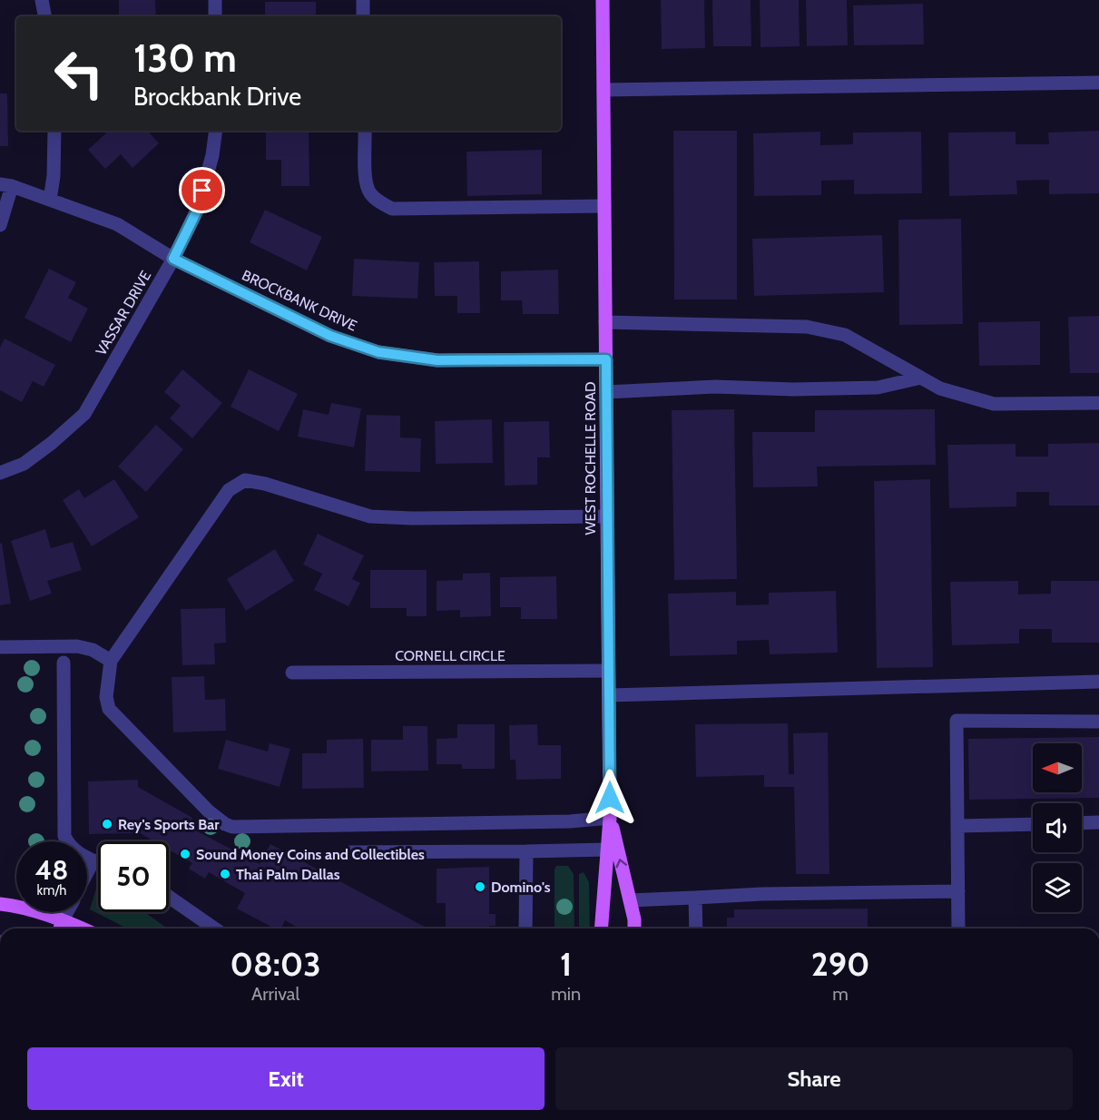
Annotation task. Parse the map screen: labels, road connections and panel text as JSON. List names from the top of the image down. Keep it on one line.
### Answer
{"streets":{"main road":["WEST ROCHELLE ROAD"],"street":["BROCKBANK DRIVE","VASSAR DRIVE","CORNELL CIRCLE"]},"crossings":[["BROCKBANK DRIVE","VASSAR DRIVE"],["BROCKBANK DRIVE","WEST ROCHELLE ROAD"],["WEST ROCHELLE ROAD","CORNELL CIRCLE"]],"places":["Rey's Sports Bar","Sound Money Coins and Collectibles","Thai Palm Dallas","Domino's"],"north":"left","page":{"turn":["130 m","Brockbank Drive"],"speed":"48 km/h","limit":"50","eta":["08:03","Arrival","1","min","290","m"],"buttons":["Exit","Share"]}}
